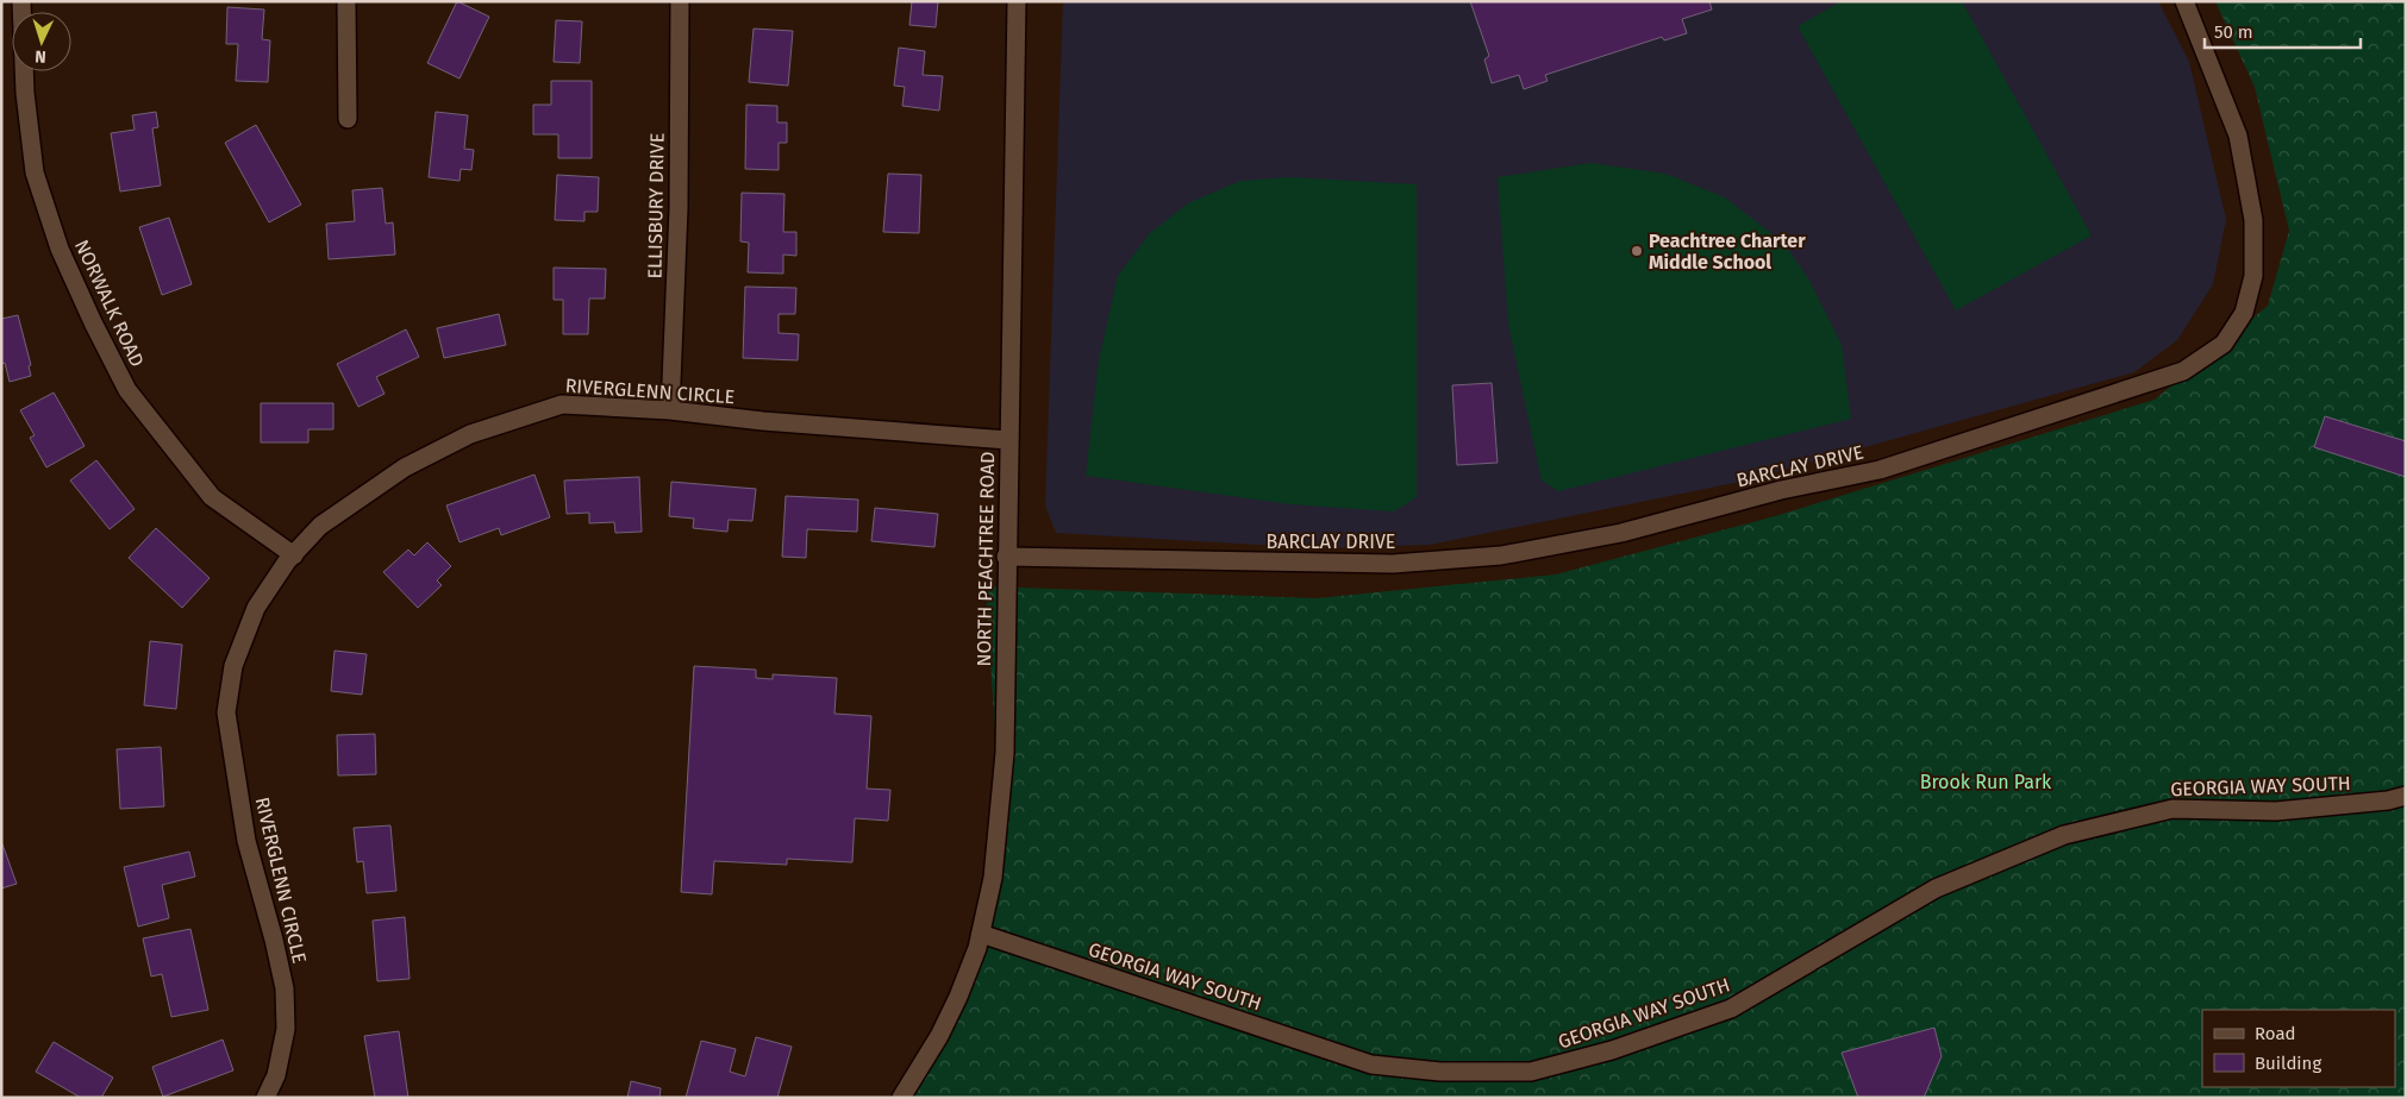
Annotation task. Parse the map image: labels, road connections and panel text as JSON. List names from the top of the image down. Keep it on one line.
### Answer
{"streets":{"street":["ELLISBURY DRIVE","NORWALK ROAD","RIVERGLENN CIRCLE","BARCLAY DRIVE","NORTH PEACHTREE ROAD","GEORGIA WAY SOUTH"]},"crossings":[["ELLISBURY DRIVE","RIVERGLENN CIRCLE"],["NORWALK ROAD","RIVERGLENN CIRCLE"],["RIVERGLENN CIRCLE","NORTH PEACHTREE ROAD"],["BARCLAY DRIVE","NORTH PEACHTREE ROAD"],["NORTH PEACHTREE ROAD","GEORGIA WAY SOUTH"]],"parks":["Brook Run Park"],"places":["Peachtree Charter Middle School"],"legend":["Road","Building"],"scale_bar":"50 m","north":"bottom"}
